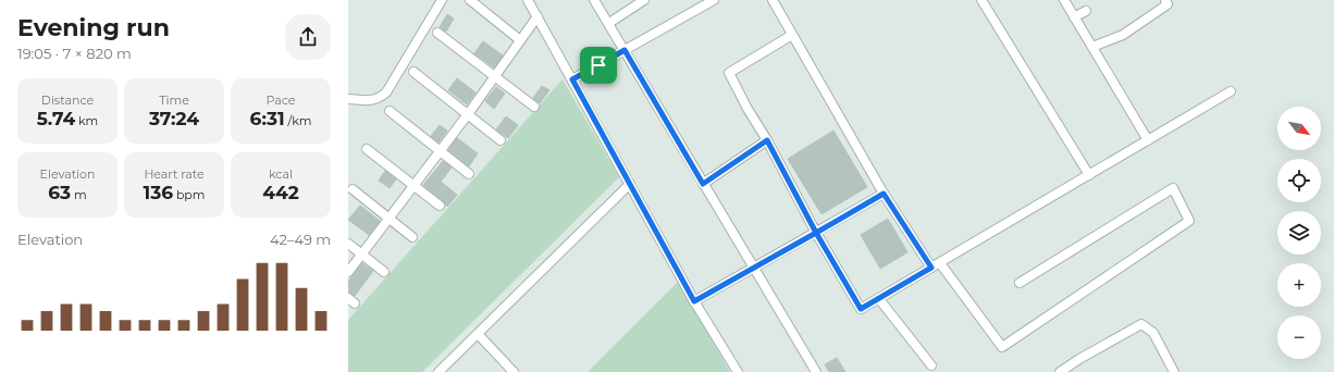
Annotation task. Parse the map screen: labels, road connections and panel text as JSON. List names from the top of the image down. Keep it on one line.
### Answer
{"north":"bottom right","page":{"heading":["Evening run","19:05 · 7 × 820 m"],"stats":[["Distance","5.74 km"],["Time","37:24"],["Pace","6:31 /km"],["Elevation","63 m"],["Heart rate","136 bpm"],["kcal","442"]],"map_buttons":["+","−"],"chart":["Elevation","42–49 m"]}}
